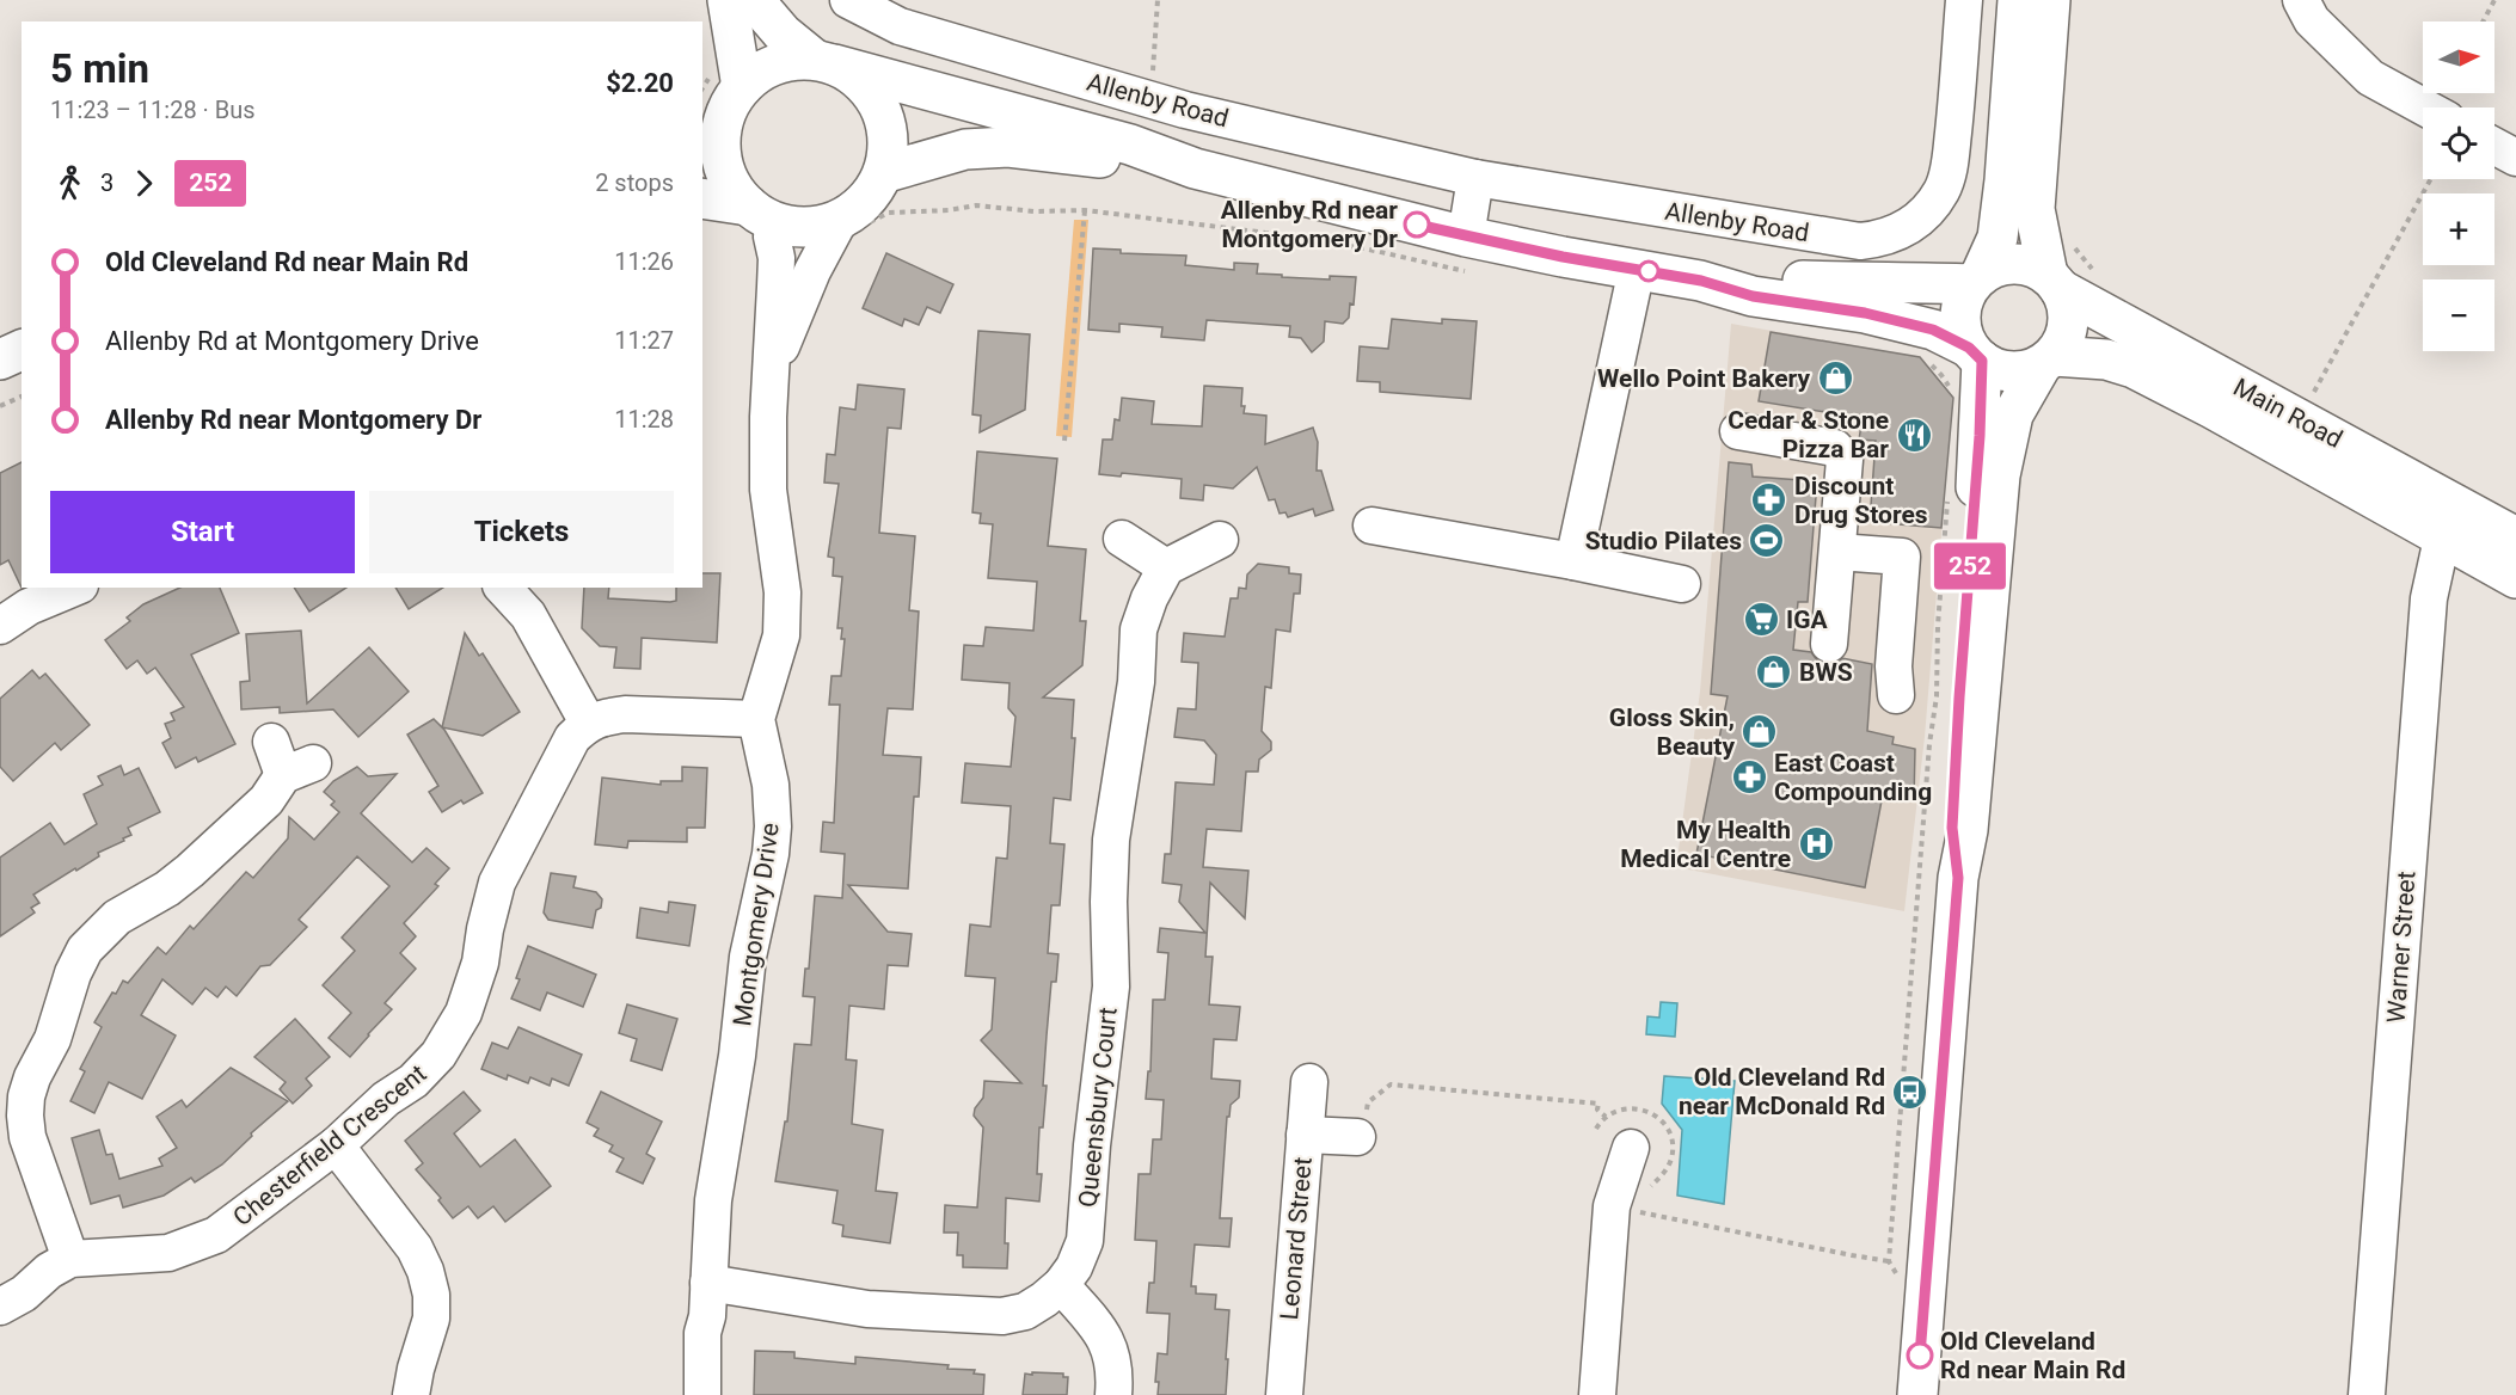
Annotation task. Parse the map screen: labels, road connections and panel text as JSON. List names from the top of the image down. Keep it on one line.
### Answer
{"streets":{"main road":["Allenby Road","Main Road"],"street":["Montgomery Drive","Warner Street","Queensbury Court","Chesterfield Crescent","Leonard Street"]},"crossings":[["Allenby Road","Main Road"],["Allenby Road","Montgomery Drive"],["Main Road","Warner Street"],["Montgomery Drive","Queensbury Court"]],"places":{"other":["Allenby Rd near Montgomery Dr","Old Cleveland Rd near Main Rd"],"shop":["Wello Point Bakery","BWS","Gloss Skin, Beauty"],"restaurant":["Cedar & Stone Pizza Bar"],"pharmacy":["Discount Drug Stores","East Coast Compounding"],"sports":["Studio Pilates"],"supermarket":["IGA"],"hospital":["My Health Medical Centre"],"bus stop":["Old Cleveland Rd near McDonald Rd"]},"lines":["bus line 252"],"north":"right","page":{"on_map":"252","map_buttons":["+","−"],"heading":["5 min","11:23 – 11:28 · Bus","$2.20"],"legs":["3","252","2 stops"],"list":[{"name":"Old Cleveland Rd near Main Rd","value":"11:26"},{"name":"Allenby Rd at Montgomery Drive","value":"11:27"},{"name":"Allenby Rd near Montgomery Dr","value":"11:28"}],"buttons":["Start","Tickets"]}}
